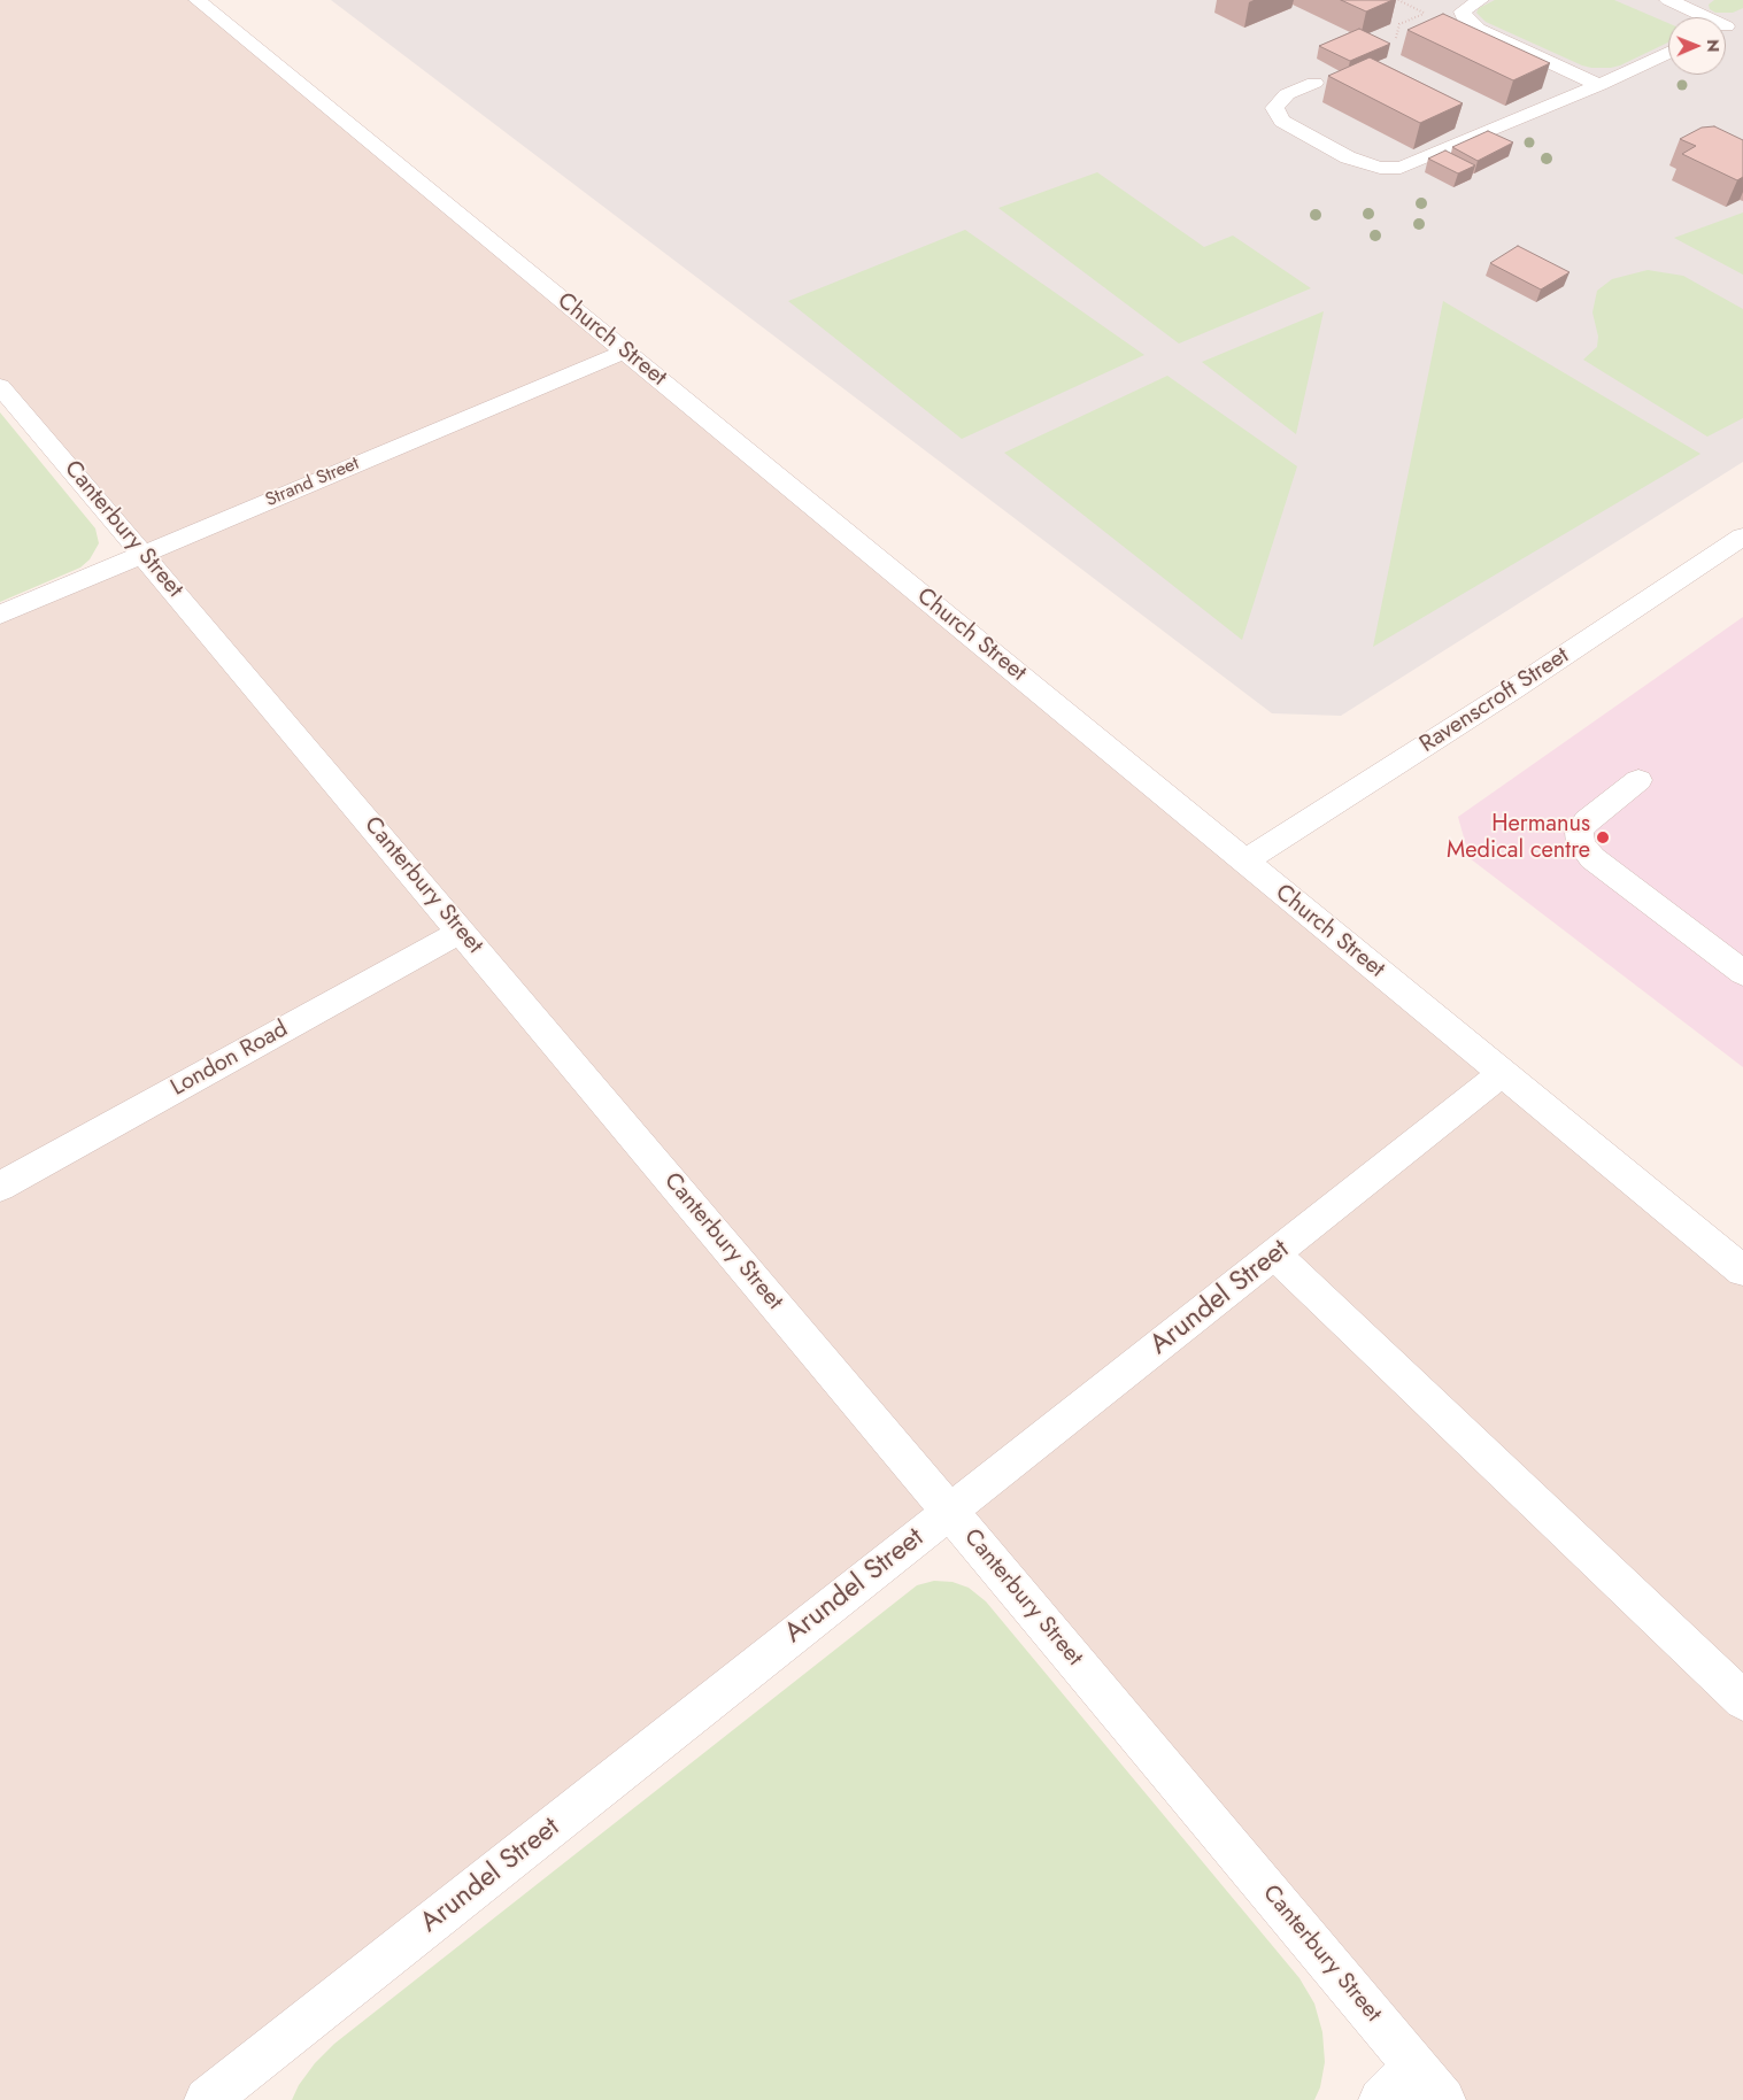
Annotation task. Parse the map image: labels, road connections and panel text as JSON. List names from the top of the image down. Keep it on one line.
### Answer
{"streets":{"street":["Church Street","Strand Street","Canterbury Street","Ravenscroft Street","London Road","Arundel Street"]},"crossings":[["Church Street","Strand Street"],["Church Street","Ravenscroft Street"],["Church Street","Arundel Street"],["Strand Street","Canterbury Street"],["Canterbury Street","London Road"],["Canterbury Street","Arundel Street"]],"places":["Hermanus Medical centre"],"north":"right"}
